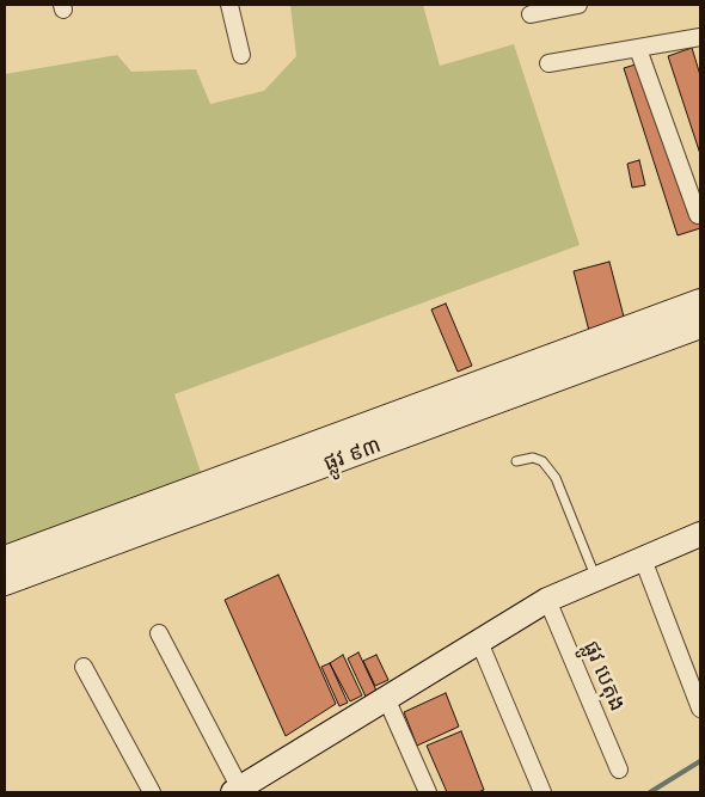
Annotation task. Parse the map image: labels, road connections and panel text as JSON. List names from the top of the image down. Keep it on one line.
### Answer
{"streets":{"street":["ផ្លូវ ៩៣","ផ្លូវ បេតុង"]}}
